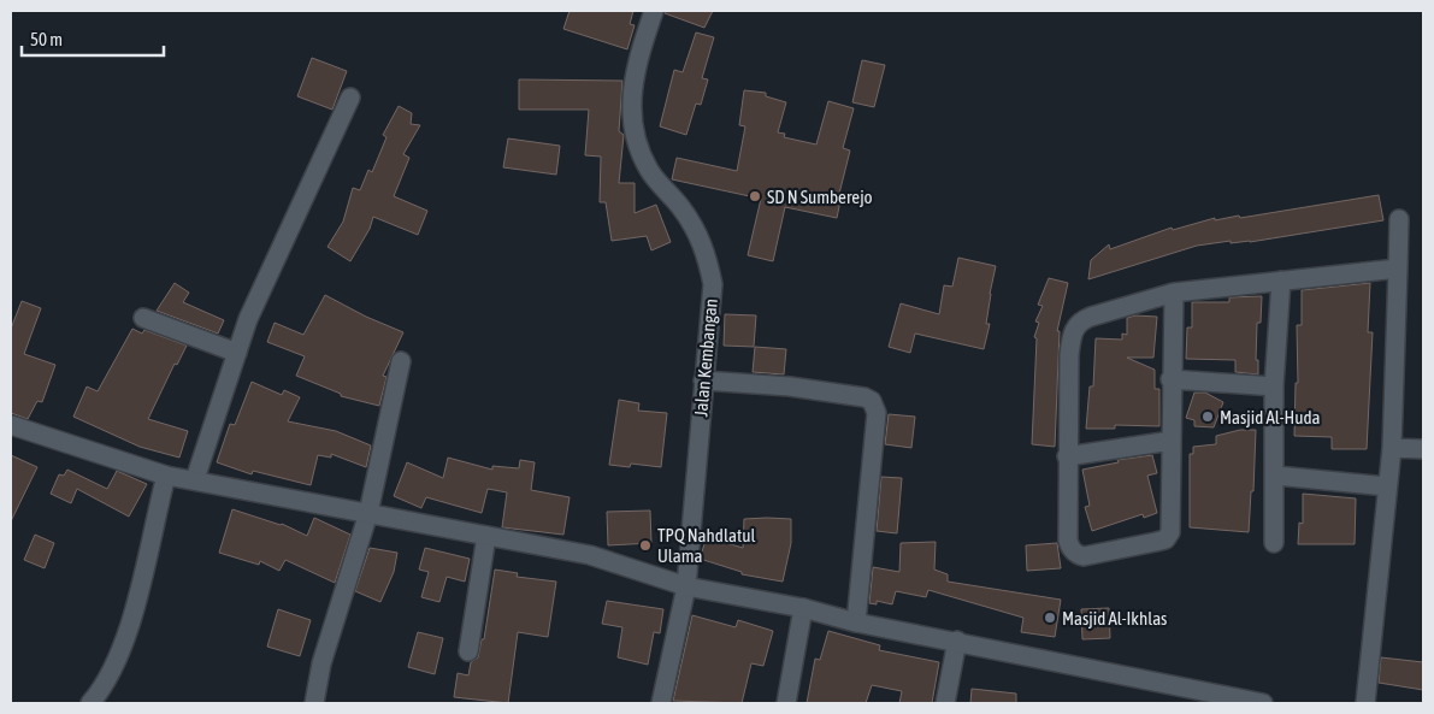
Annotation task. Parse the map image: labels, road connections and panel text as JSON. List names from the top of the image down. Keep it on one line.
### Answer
{"streets":{"street":["Jalan Kembangan"]},"places":["SD N Sumberejo","Masjid Al-Huda","TPQ Nahdlatul Ulama","Masjid Al-Ikhlas"],"scale_bar":"50 m"}
